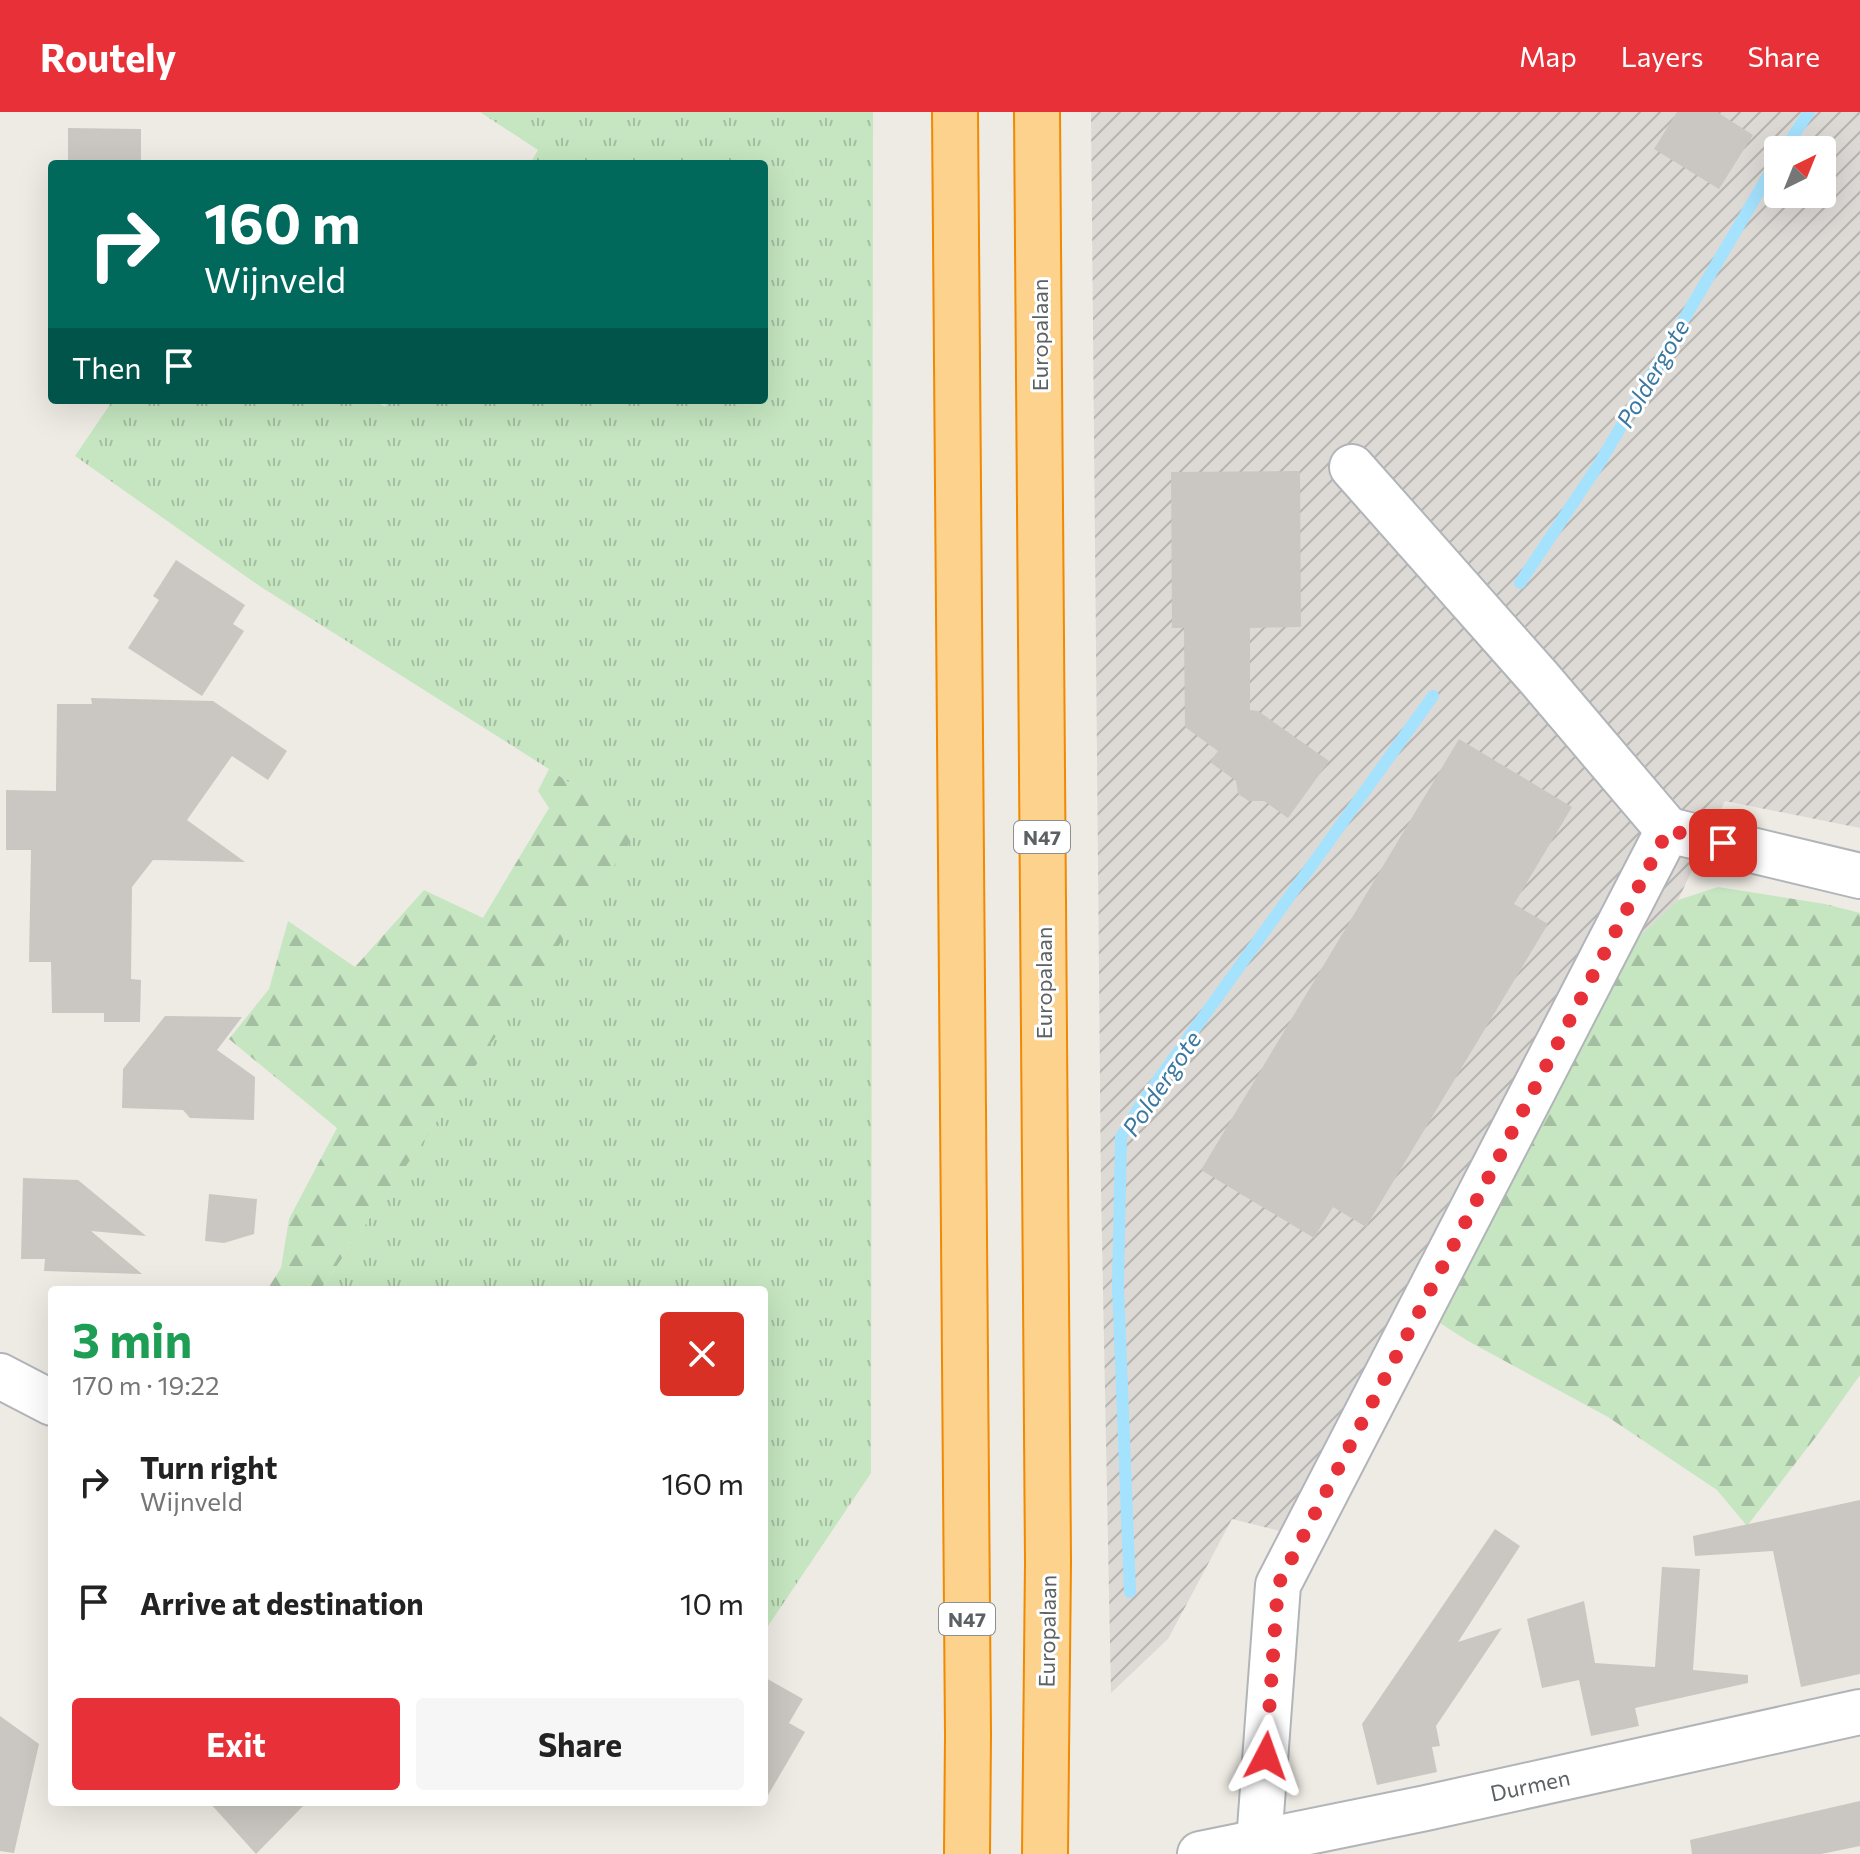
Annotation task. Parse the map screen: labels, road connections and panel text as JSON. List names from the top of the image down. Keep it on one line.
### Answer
{"streets":{"highway":["Europalaan","N47"],"street":["Durmen"]},"water":["Poldergote"],"north":"top right","page":{"header":"Routely","nav":["Map","Layers","Share"],"turn":["160 m","Wijnveld"],"then":"Then","heading":["3 min","170 m · 19:22"],"list":[{"name":"Turn right","note":"Wijnveld","value":"160 m"},{"name":"Arrive at destination","value":"10 m"}],"buttons":["Exit","Share"]}}
